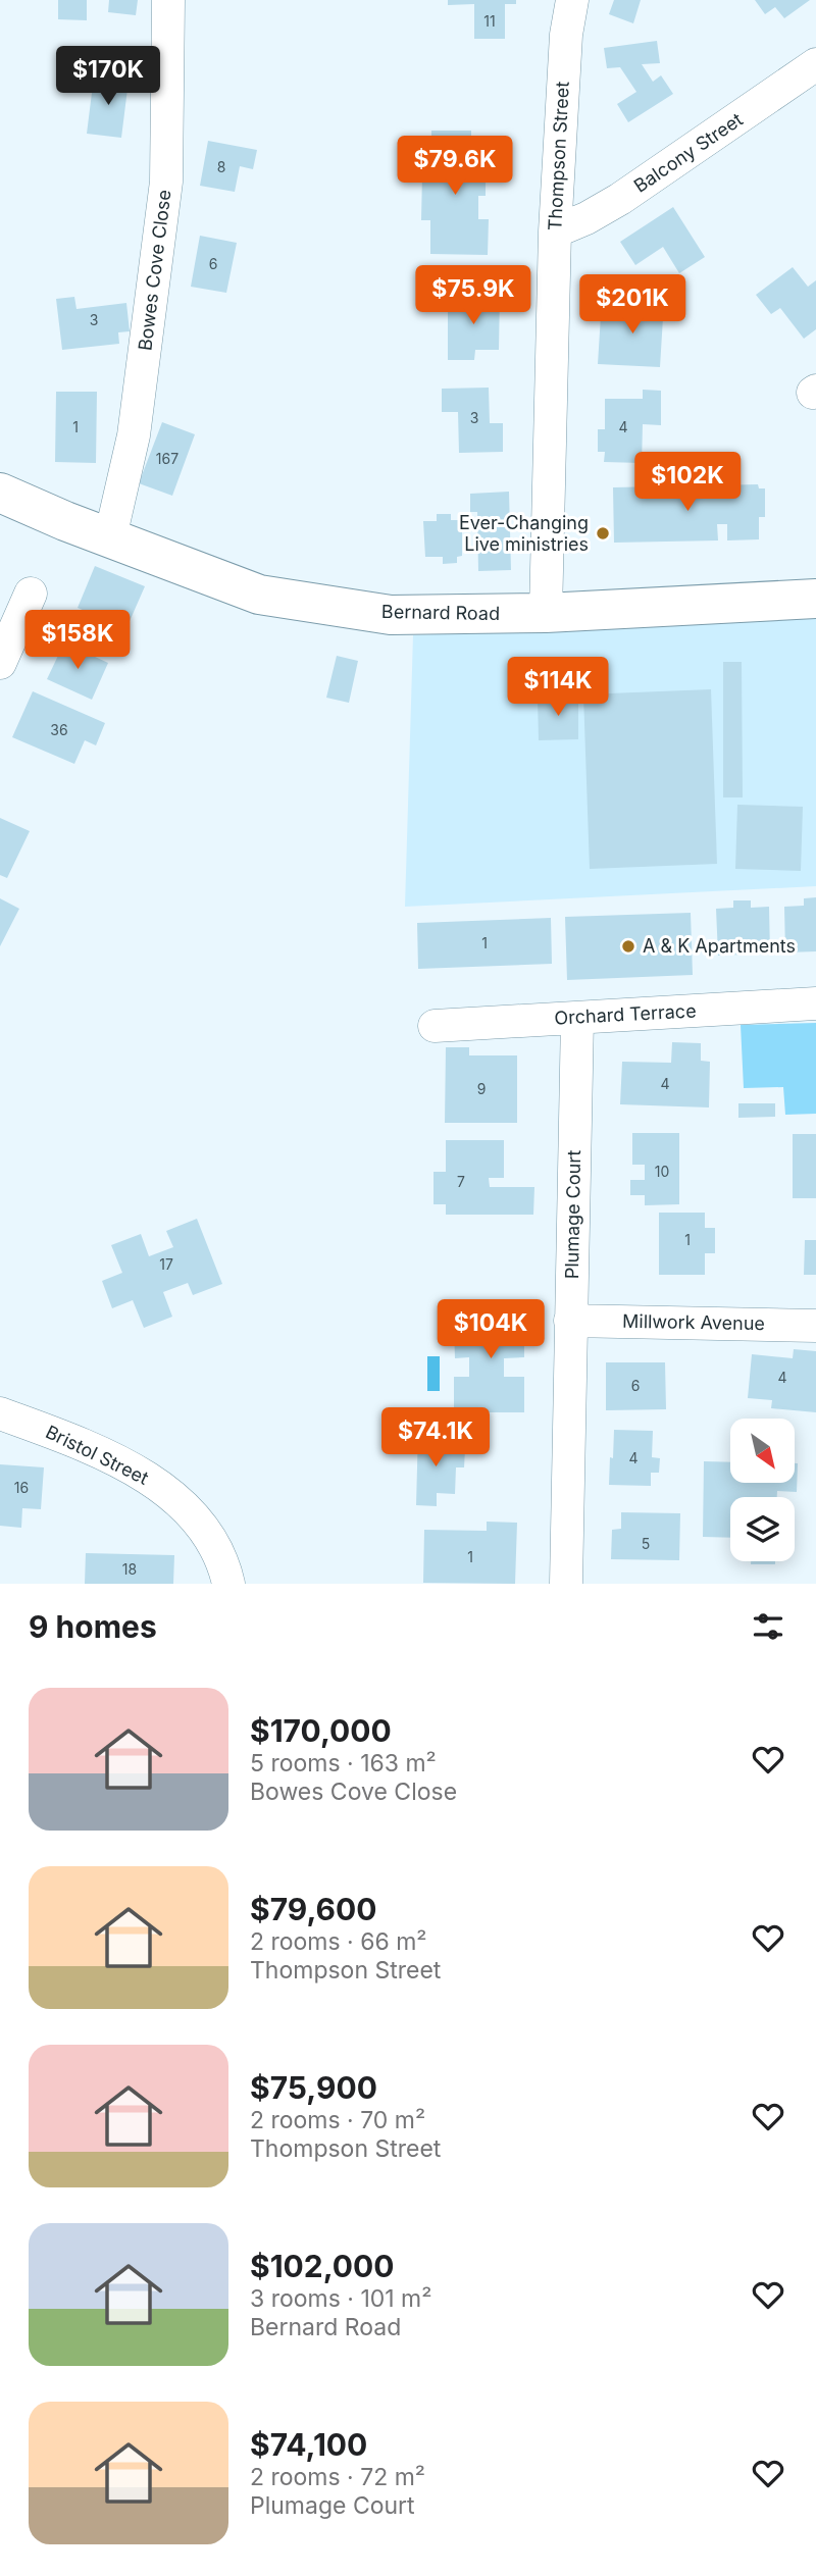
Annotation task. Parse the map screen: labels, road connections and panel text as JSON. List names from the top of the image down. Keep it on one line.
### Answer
{"streets":{"main road":["Bernard Road"],"street":["Balcony Street","Thompson Street","Bowes Cove Close","Orchard Terrace","Plumage Court","Millwork Avenue","Bristol Street"]},"crossings":[["Balcony Street","Thompson Street"],["Thompson Street","Bernard Road"],["Bowes Cove Close","Bernard Road"],["Orchard Terrace","Plumage Court"],["Plumage Court","Millwork Avenue"]],"places":["Ever-Changing Live ministries","A & K Apartments"],"house_numbers":["11","8","6","3","3","1","4","167","36","1","4","9","10","7","1","17","4","6","4","16","5","1","18"],"north":"bottom right","page":{"price":["$170K","$79.6K","$75.9K","$201K","$102K","$158K","$114K","$104K","$74.1K"],"heading":"9 homes","list":[{"name":"$170,000","note":"5 rooms · 163 m² · Bowes Cove Close"},{"name":"$79,600","note":"2 rooms · 66 m² · Thompson Street"},{"name":"$75,900","note":"2 rooms · 70 m² · Thompson Street"},{"name":"$102,000","note":"3 rooms · 101 m² · Bernard Road"},{"name":"$74,100","note":"2 rooms · 72 m² · Plumage Court"}]}}
